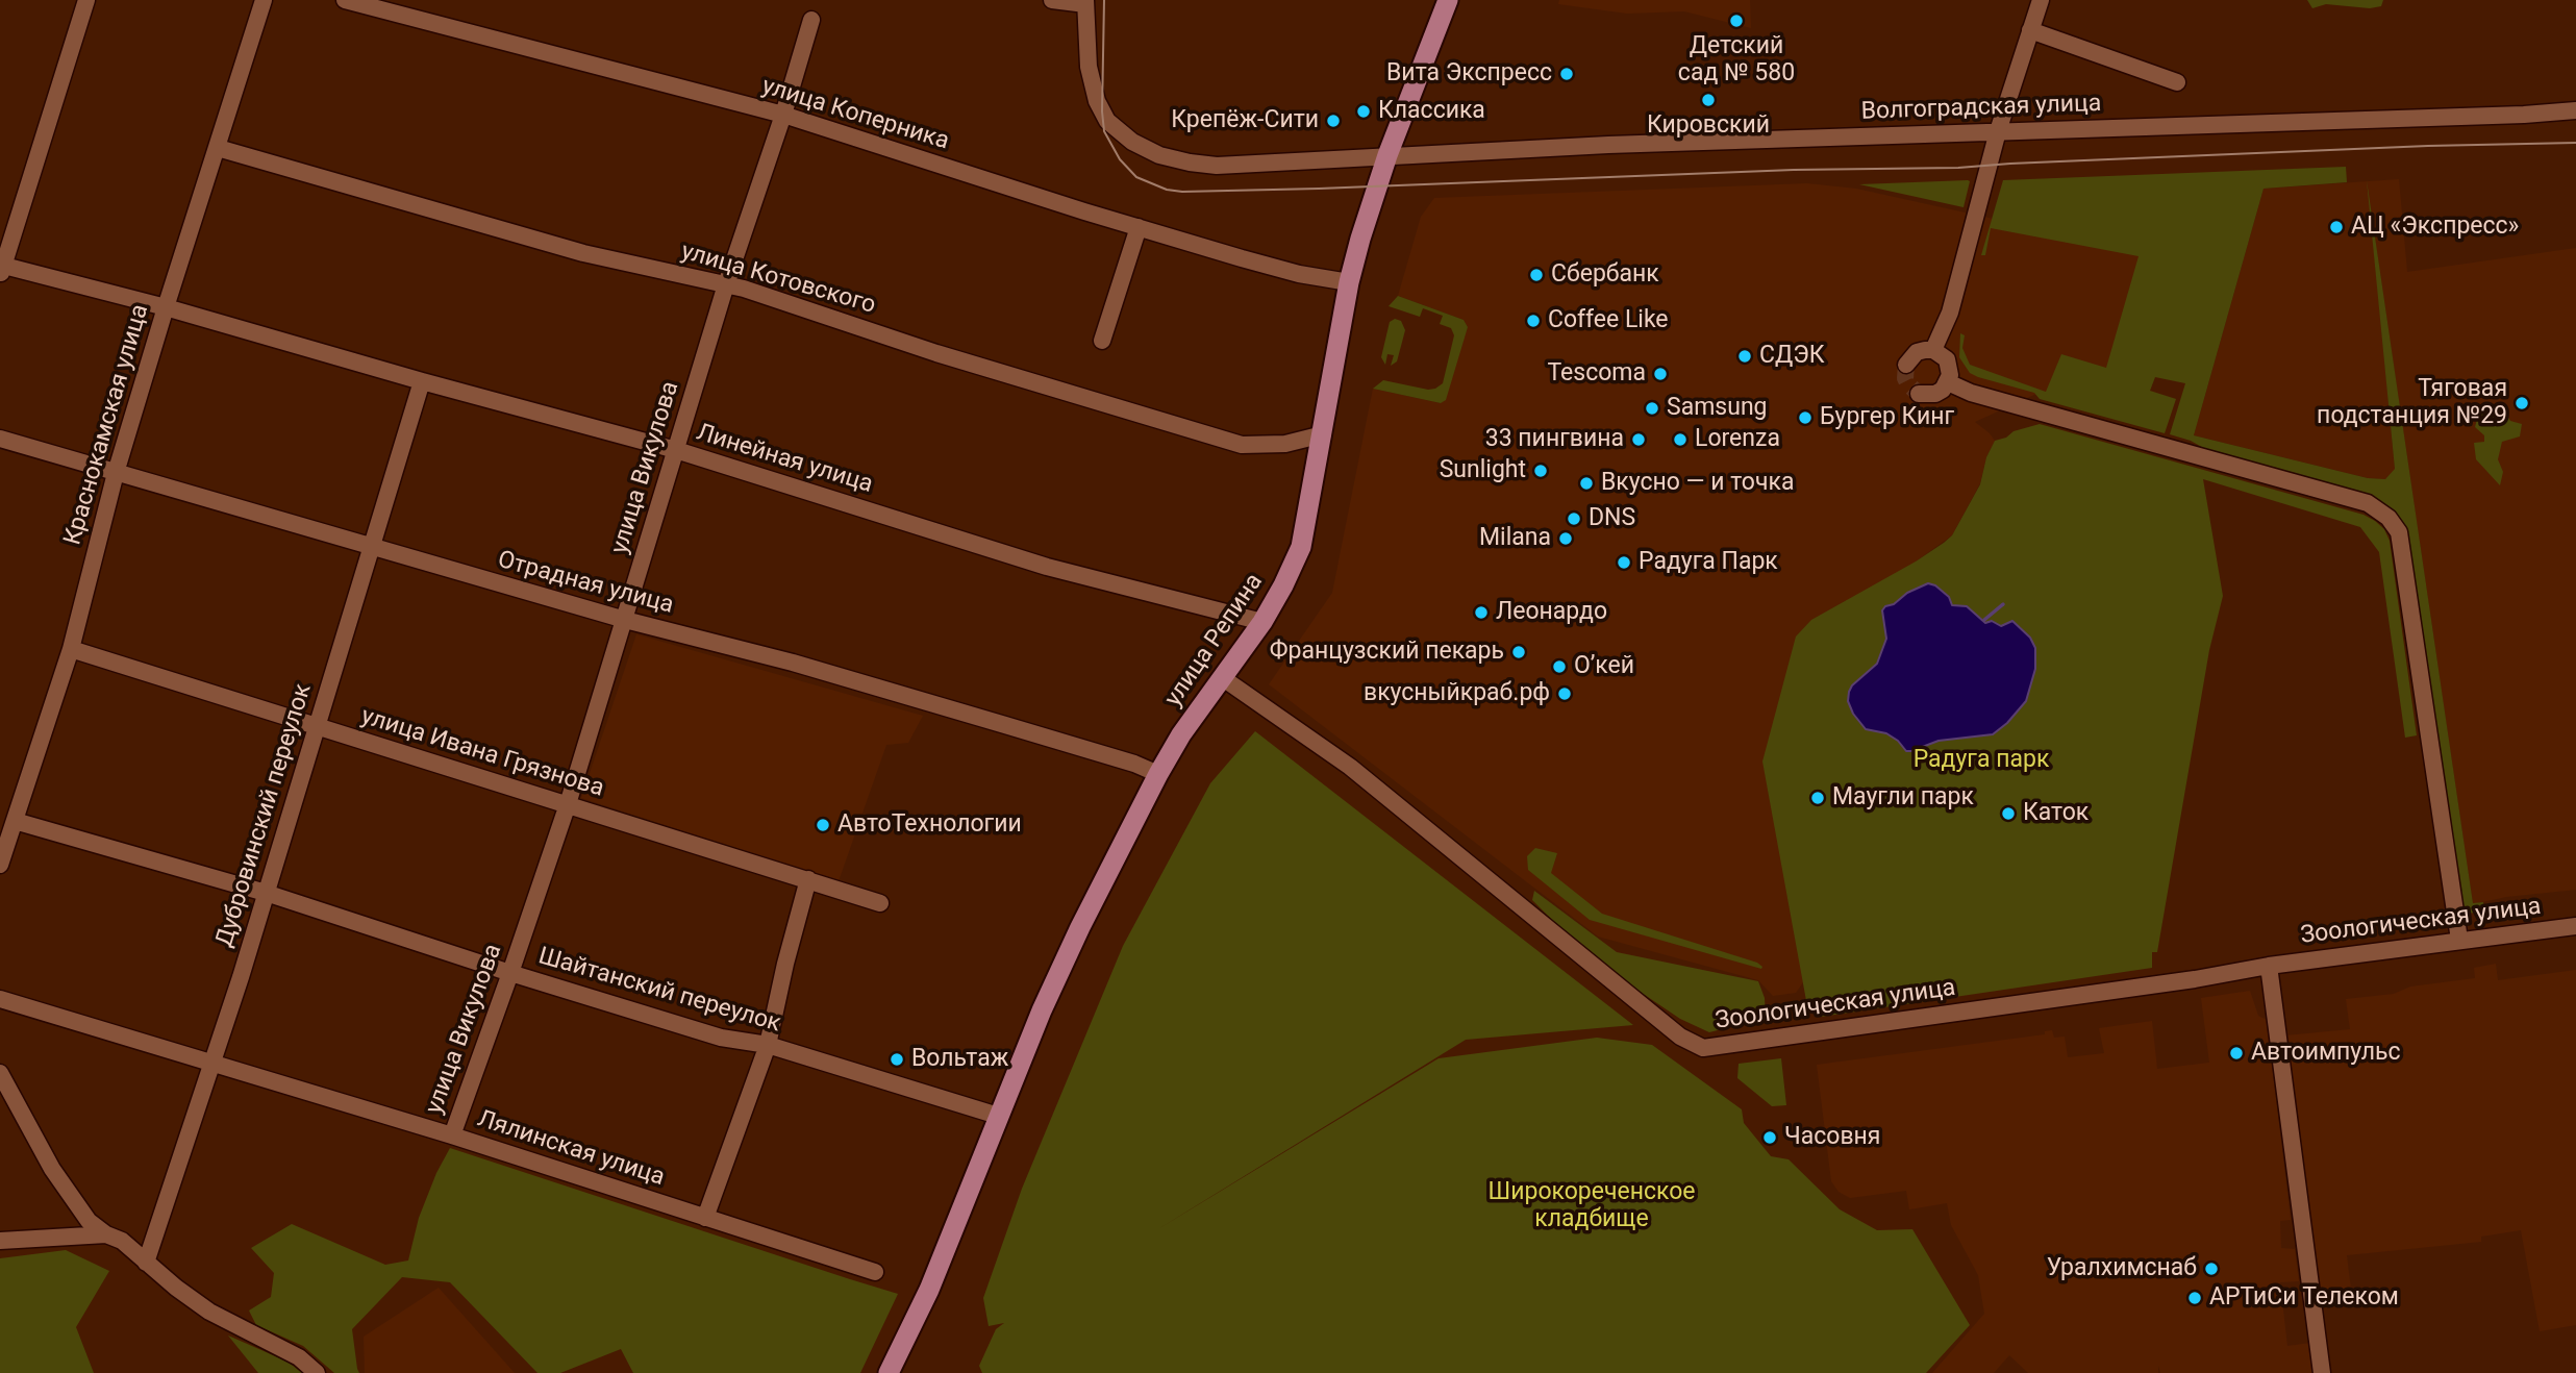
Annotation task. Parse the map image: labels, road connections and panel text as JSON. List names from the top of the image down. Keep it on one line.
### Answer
{"streets":{"main road":["улица Репина"],"street":["Волгоградская улица","улица Коперника","улица Котовского","Краснокамская улица","Линейная улица","улица Викулова","Отрадная улица","улица Ивана Грязнова","Дубровинский переулок","Зоологическая улица","Шайтанский переулок","Лялинская улица"]},"crossings":[["Волгоградская улица","улица Репина"],["улица Коперника","улица Викулова"],["улица Коперника","улица Репина"],["улица Котовского","Краснокамская улица"],["улица Котовского","улица Викулова"],["улица Котовского","улица Репина"],["Краснокамская улица","Линейная улица"],["Краснокамская улица","Отрадная улица"],["Краснокамская улица","улица Ивана Грязнова"],["Краснокамская улица","Шайтанский переулок"],["Линейная улица","улица Викулова"],["Линейная улица","улица Репина"],["Линейная улица","Дубровинский переулок"],["улица Викулова","Отрадная улица"],["улица Викулова","улица Ивана Грязнова"],["улица Викулова","Шайтанский переулок"],["улица Викулова","Лялинская улица"],["Отрадная улица","улица Репина"],["Отрадная улица","Дубровинский переулок"],["улица Репина","Зоологическая улица"],["улица Репина","Шайтанский переулок"],["улица Ивана Грязнова","Дубровинский переулок"],["Дубровинский переулок","Шайтанский переулок"],["Дубровинский переулок","Лялинская улица"]],"parks":["Радуга парк","Широкореченское кладбище"],"places":["Детский сад № 580","Вита Экспресс","Кировский","Классика","Крепёж-Сити","АЦ «Экспресс»","Сбербанк","Coffee Like","СДЭК","Tescoma","Тяговая подстанция №29","Samsung","Бургер Кинг","33 пингвина","Lorenza","Sunlight","Вкусно — и точка","DNS","Milana","Радуга Парк","Леонардо","Французский пекарь","О’кей","вкусныйкраб.рф","Маугли парк","Каток","АвтоТехнологии","Автоимпульс","Вольтаж","Часовня","Уралхимснаб","АРТиСи Телеком"]}
